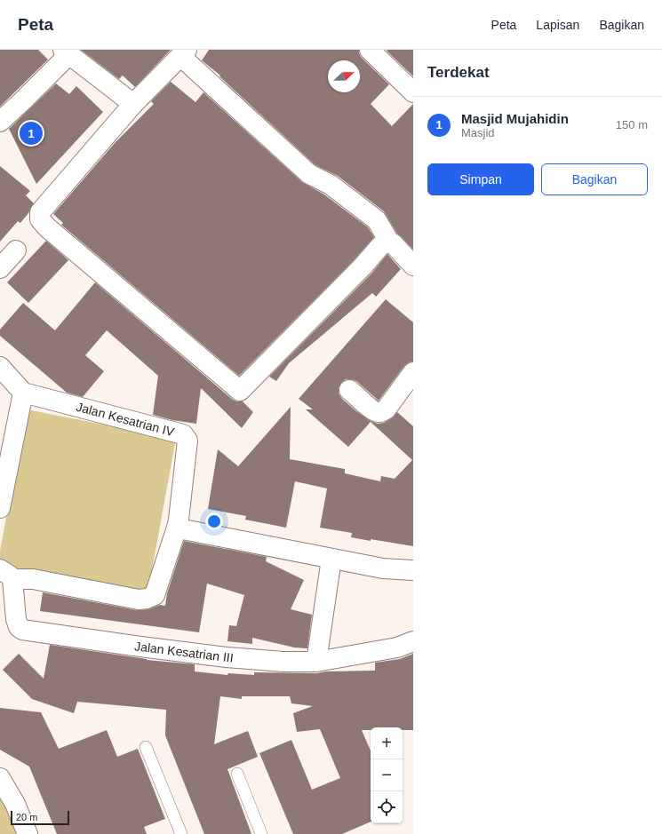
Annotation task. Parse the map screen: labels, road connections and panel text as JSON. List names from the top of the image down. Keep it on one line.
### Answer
{"streets":{"street":["Jalan Kesatrian IV","Jalan Kesatrian III"]},"crossings":[["Jalan Kesatrian IV","Jalan Kesatrian III"]],"scale_bar":"20 m","north":"right","page":{"header":"Peta","nav":["Peta","Lapisan","Bagikan"],"heading":"Terdekat","list":[{"mark":"1","name":"Masjid Mujahidin","note":"Masjid","value":"150 m"}],"pins":"1","buttons":["Simpan","Bagikan"],"map_buttons":["+","−"],"scale":"20 m"}}
